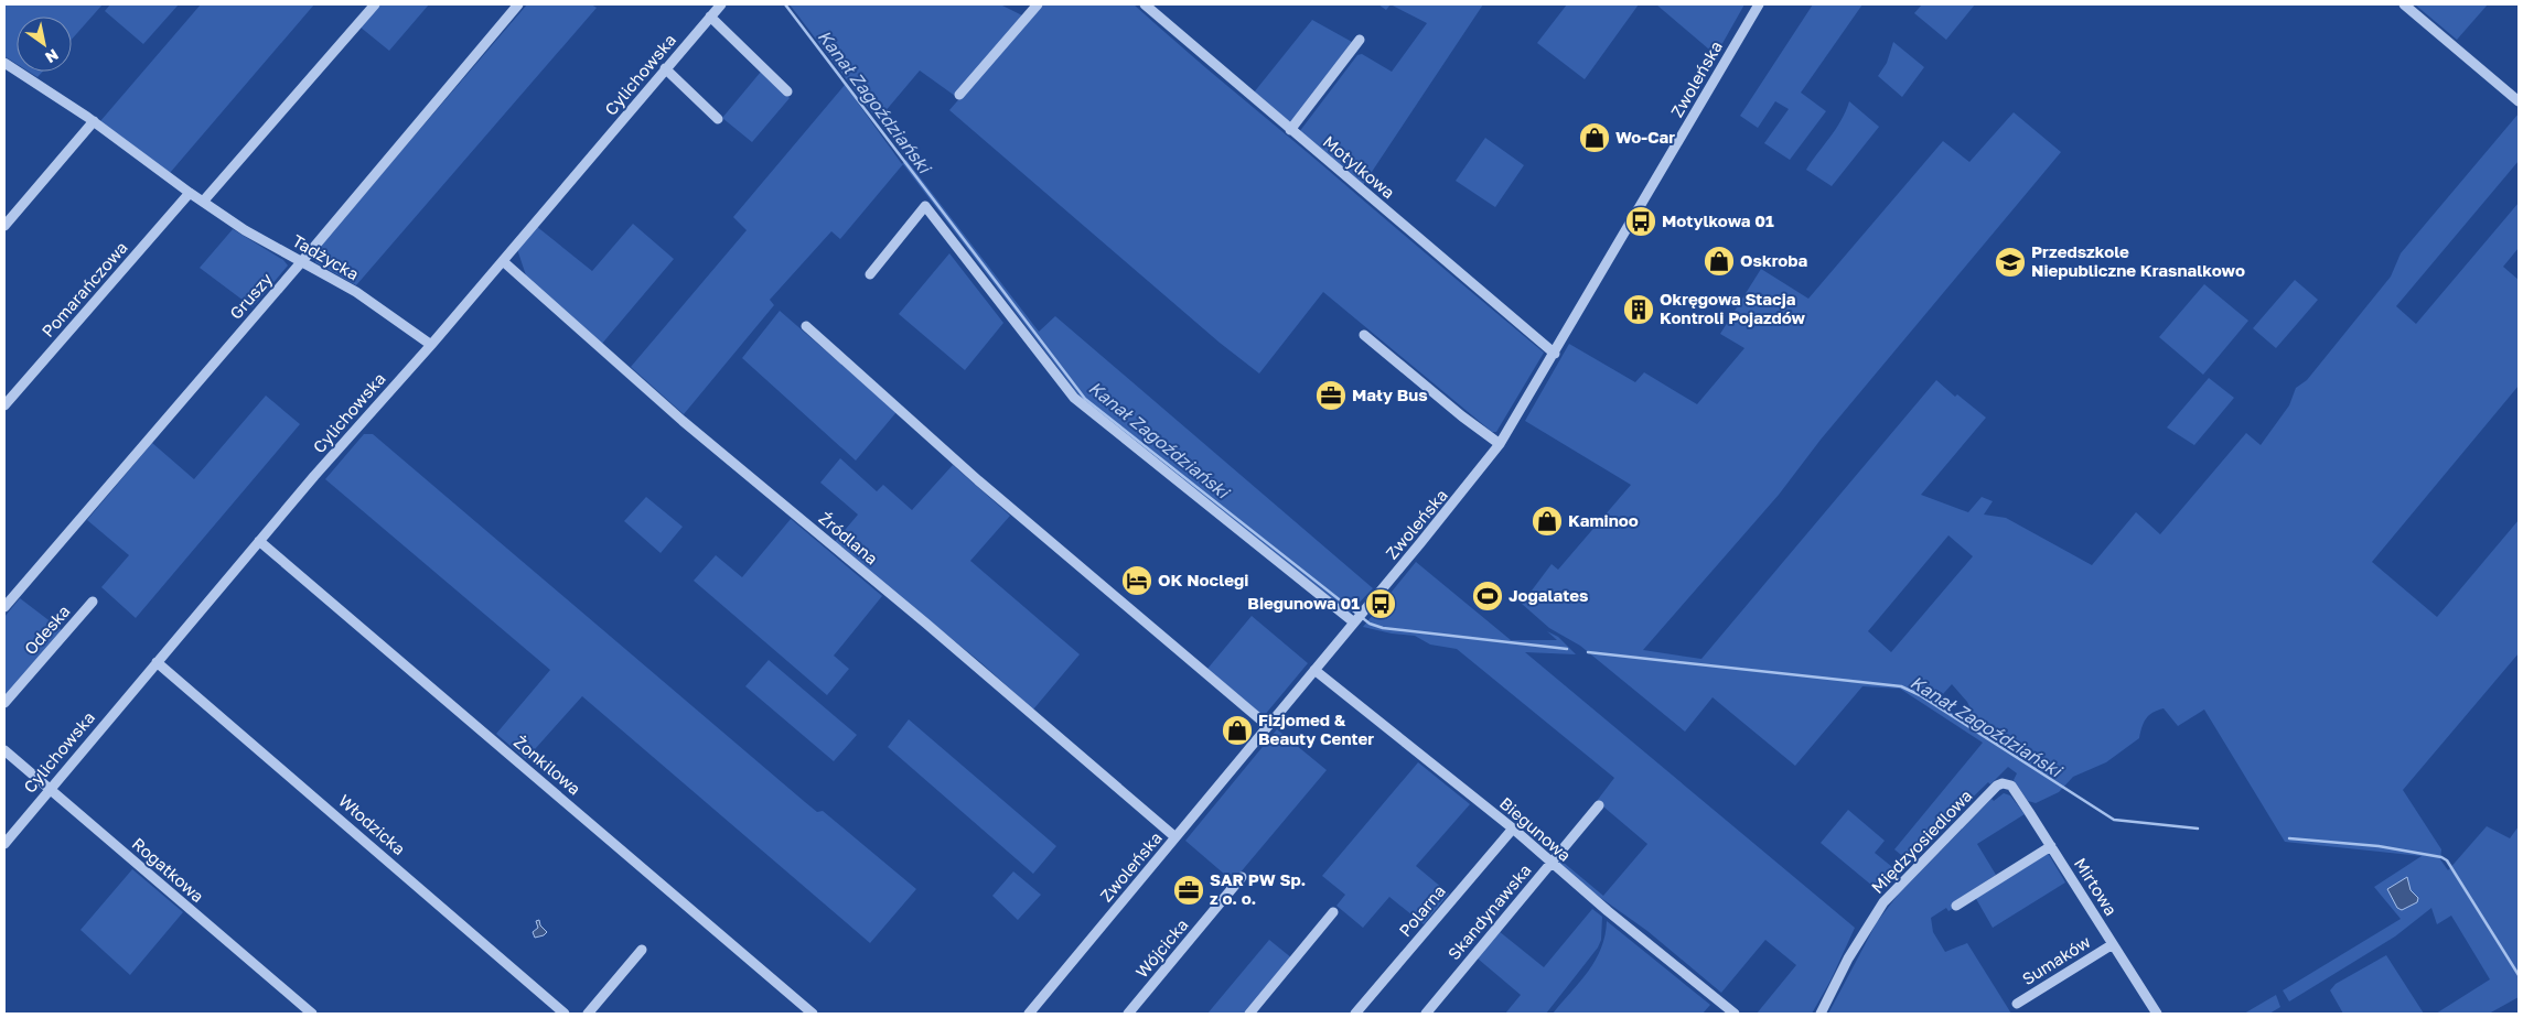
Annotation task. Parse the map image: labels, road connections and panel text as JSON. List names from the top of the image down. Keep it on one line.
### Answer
{"streets":{"street":["Cylichowska","Zwoleńska","Motylkowa","Tadżycka","Pomarańczowa","Gruszy","Źródlana","Odeska","Żonkilowa","Włodzicka","Biegunowa","Międzyosiedlowa","Rogatkowa","Mirtowa","Polarna","Skandynawska","Wójcicka","Sumaków"]},"crossings":[["Cylichowska","Tadżycka"],["Cylichowska","Źródlana"],["Cylichowska","Żonkilowa"],["Cylichowska","Włodzicka"],["Cylichowska","Rogatkowa"],["Zwoleńska","Motylkowa"],["Zwoleńska","Źródlana"],["Zwoleńska","Biegunowa"],["Tadżycka","Pomarańczowa"],["Tadżycka","Gruszy"],["Biegunowa","Polarna"],["Biegunowa","Skandynawska"],["Międzyosiedlowa","Mirtowa"],["Mirtowa","Sumaków"]],"water":["Kanał Zagoździański"],"places":{"shop":["Wo-Car","Oskroba","Kaminoo","Fizjomed & Beauty Center"],"bus stop":["Motylkowa 01","Biegunowa 01"],"school or university":["Przedszkole Niepubliczne Krasnalkowo"],"building":["Okręgowa Stacja Kontroli Pojazdów"],"office":["Mały Bus","SAR PW Sp. z o. o."],"hotel":["OK Noclegi"],"sports":["Jogalates"]},"north":"bottom right"}
